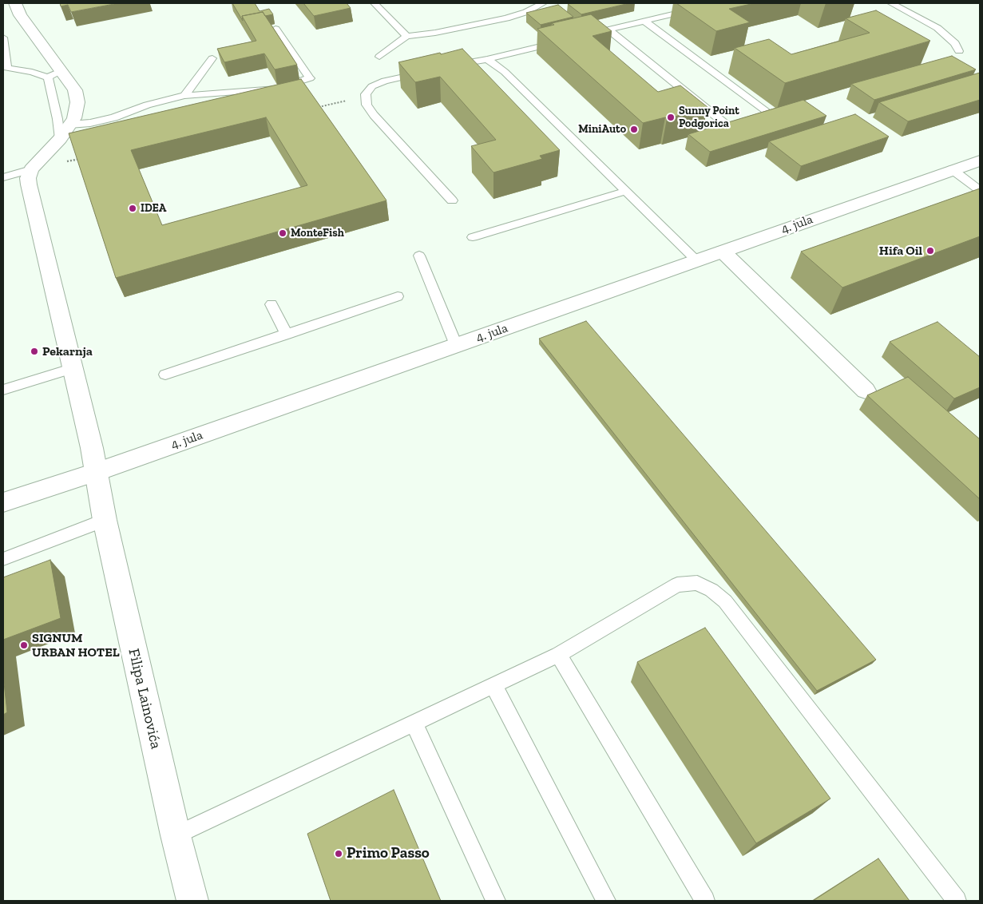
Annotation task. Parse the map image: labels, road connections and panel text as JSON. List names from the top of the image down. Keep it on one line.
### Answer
{"streets":{"street":["4. jula","Filipa Lainovića"]},"crossings":[["4. jula","Filipa Lainovića"]],"places":["Sunny Point Podgorica","MiniAuto","IDEA","MonteFish","Hifa Oil","Pekarnja","SIGNUM URBAN HOTEL","Primo Passo"]}
